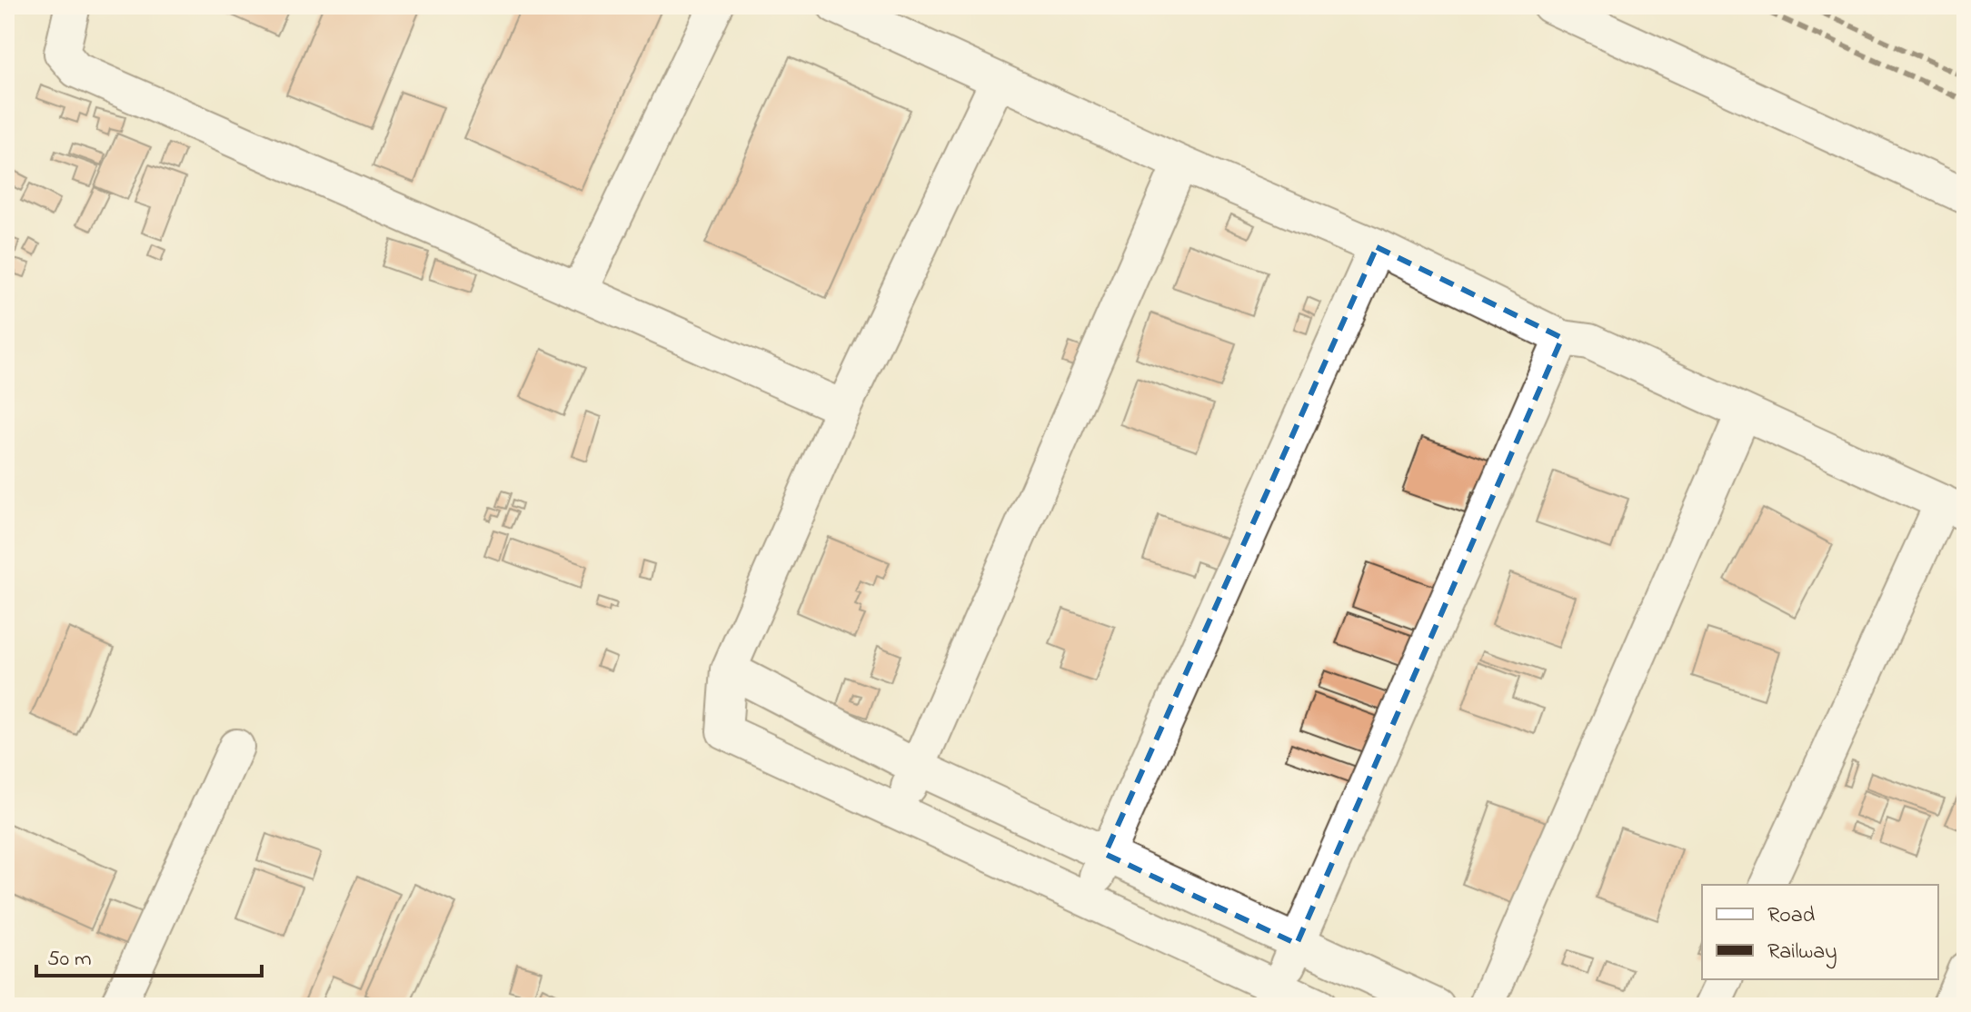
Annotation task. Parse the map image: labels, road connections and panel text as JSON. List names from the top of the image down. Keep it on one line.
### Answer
{"legend":["Road","Railway"],"scale_bar":"50 m"}
